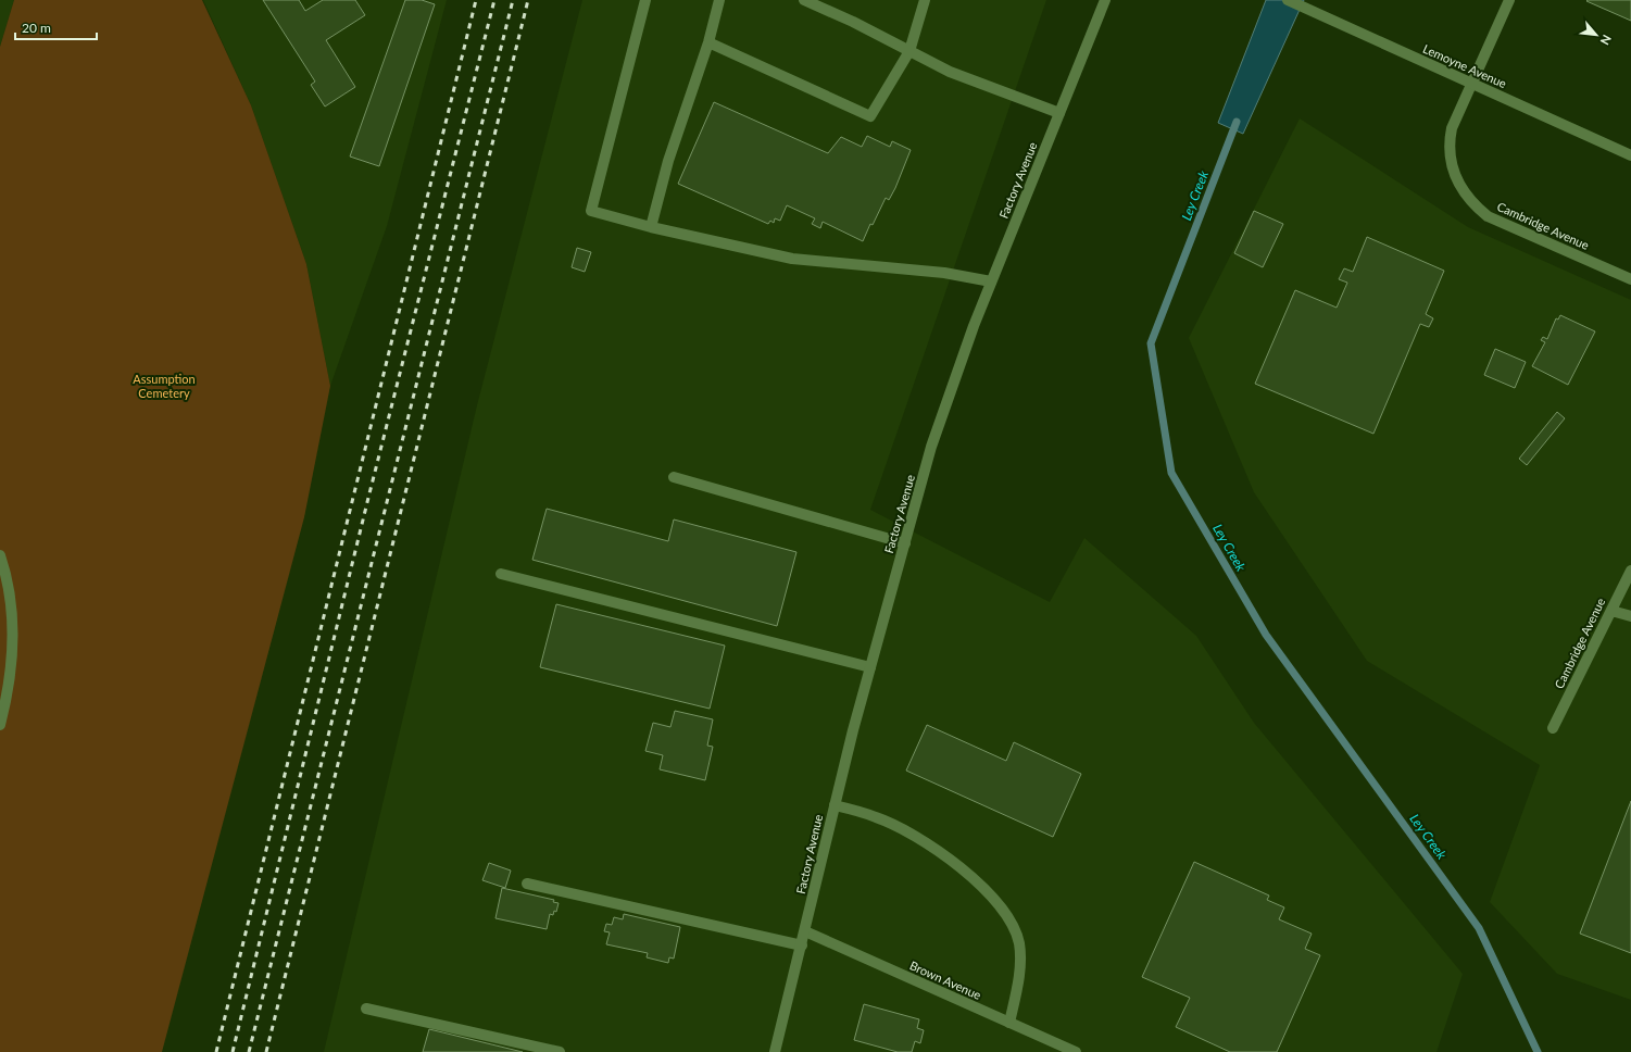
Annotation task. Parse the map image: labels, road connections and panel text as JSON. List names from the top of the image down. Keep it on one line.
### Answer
{"streets":{"street":["Lemoyne Avenue","Factory Avenue","Cambridge Avenue","Brown Avenue"]},"crossings":[["Lemoyne Avenue","Cambridge Avenue"],["Factory Avenue","Brown Avenue"]],"water":["Ley Creek"],"parks":["Assumption Cemetery"],"scale_bar":"20 m","north":"bottom right"}
